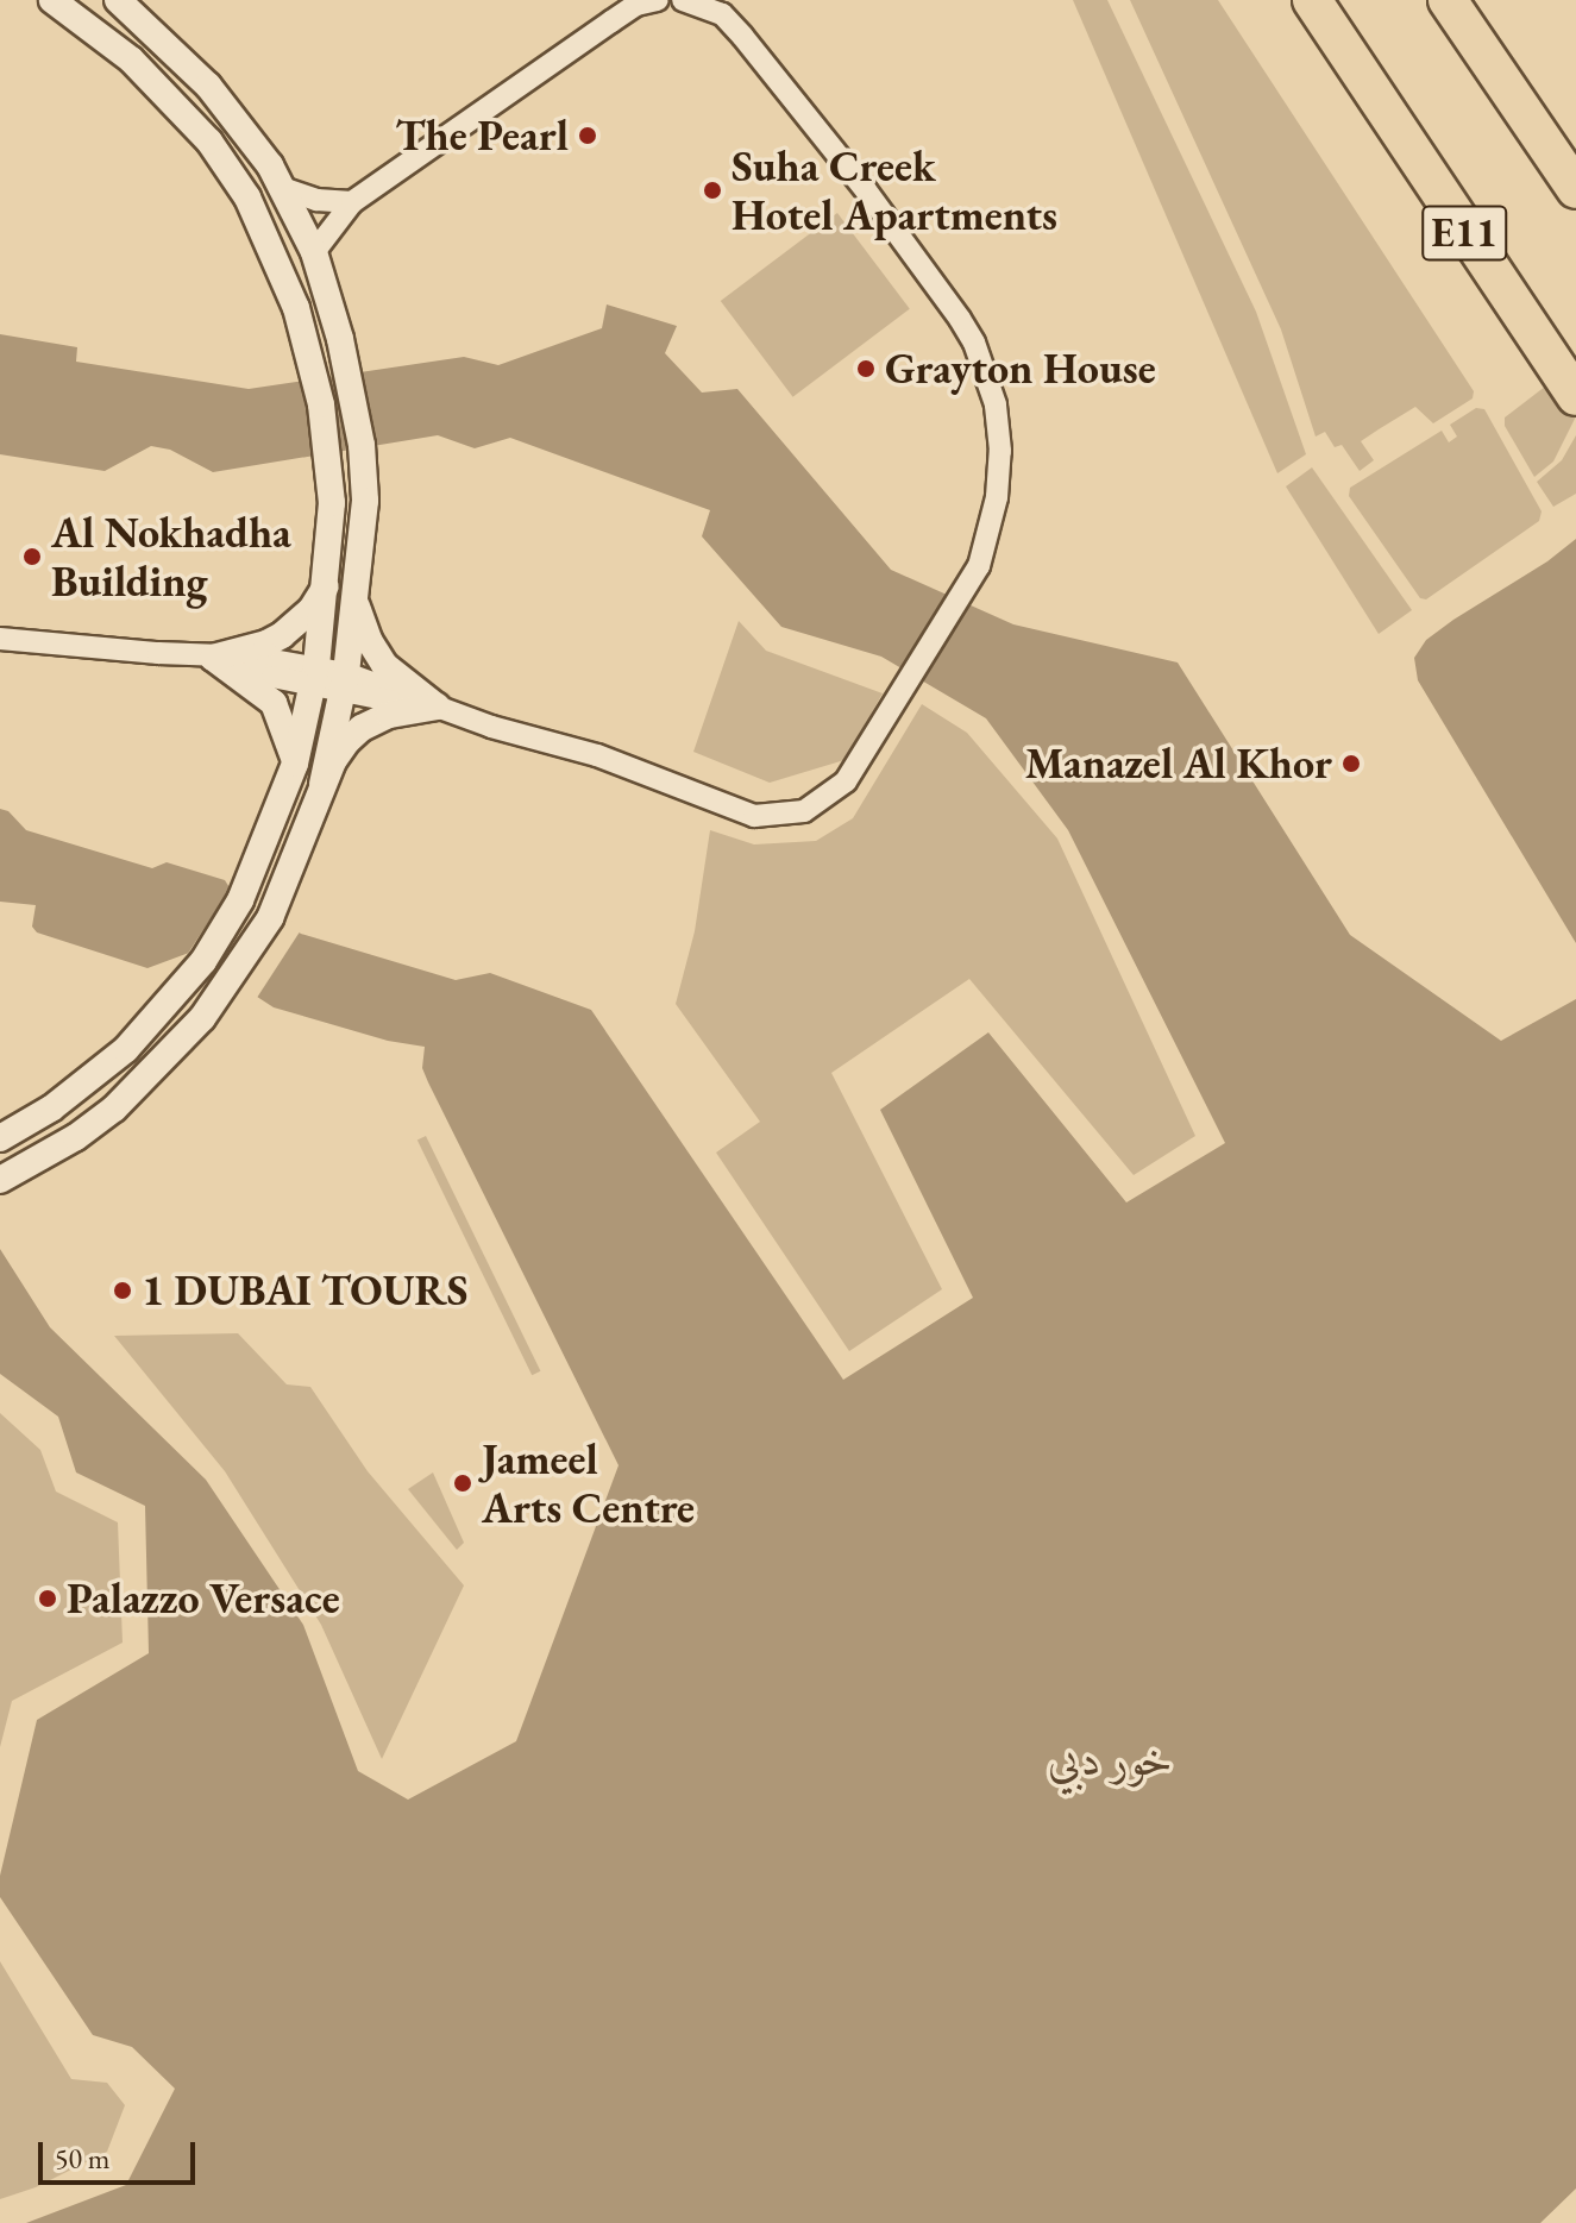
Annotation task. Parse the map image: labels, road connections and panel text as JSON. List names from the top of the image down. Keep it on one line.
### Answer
{"streets":{"highway":["E11"]},"water":["خور دبي"],"places":["The Pearl","Suha Creek Hotel Apartments","Grayton House","Al Nokhadha Building","Manazel Al Khor","1 DUBAI TOURS","Jameel Arts Centre","Palazzo Versace"],"scale_bar":"50 m"}
